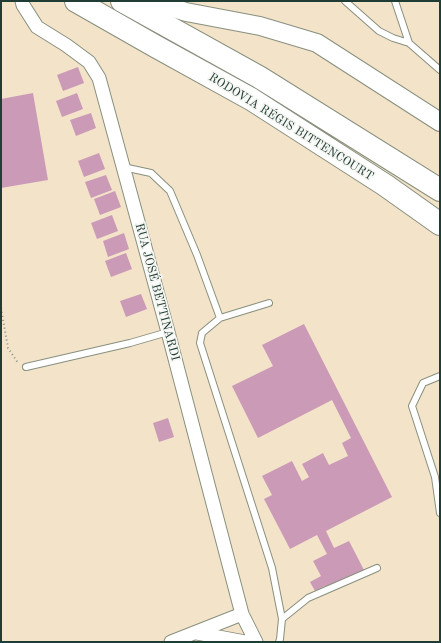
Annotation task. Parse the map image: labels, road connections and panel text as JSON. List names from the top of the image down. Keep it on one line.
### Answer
{"streets":{"highway":["RODOVIA RÉGIS BITTENCOURT"],"street":["RUA JOSÉ BETTINARDI"]}}
